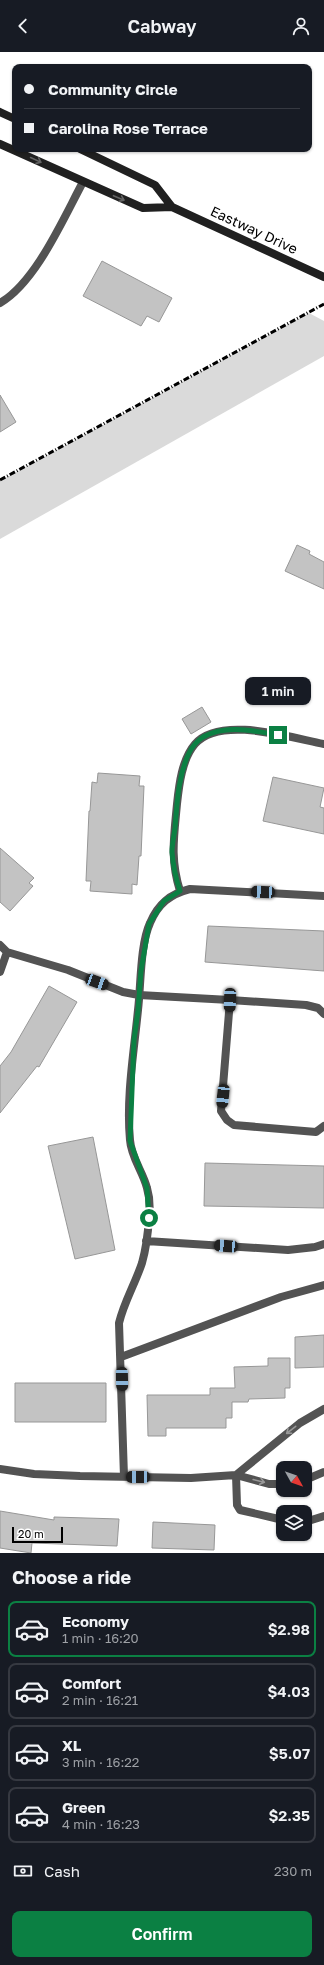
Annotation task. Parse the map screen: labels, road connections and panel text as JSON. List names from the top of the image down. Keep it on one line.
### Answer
{"streets":{"main road":["Eastway Drive"]},"scale_bar":"20 m","north":"bottom right","page":{"header":"Cabway","banner":["Community Circle","Carolina Rose Terrace"],"bubble":"1 min","scale":"20 m","heading":"Choose a ride","list":[{"name":"Economy","note":"1 min · 16:20","value":"$2.98"},{"name":"Comfort","note":"2 min · 16:21","value":"$4.03"},{"name":"XL","note":"3 min · 16:22","value":"$5.07"},{"name":"Green","note":"4 min · 16:23","value":"$2.35"}],"pay":["Cash","230 m"],"buttons":"Confirm"}}
